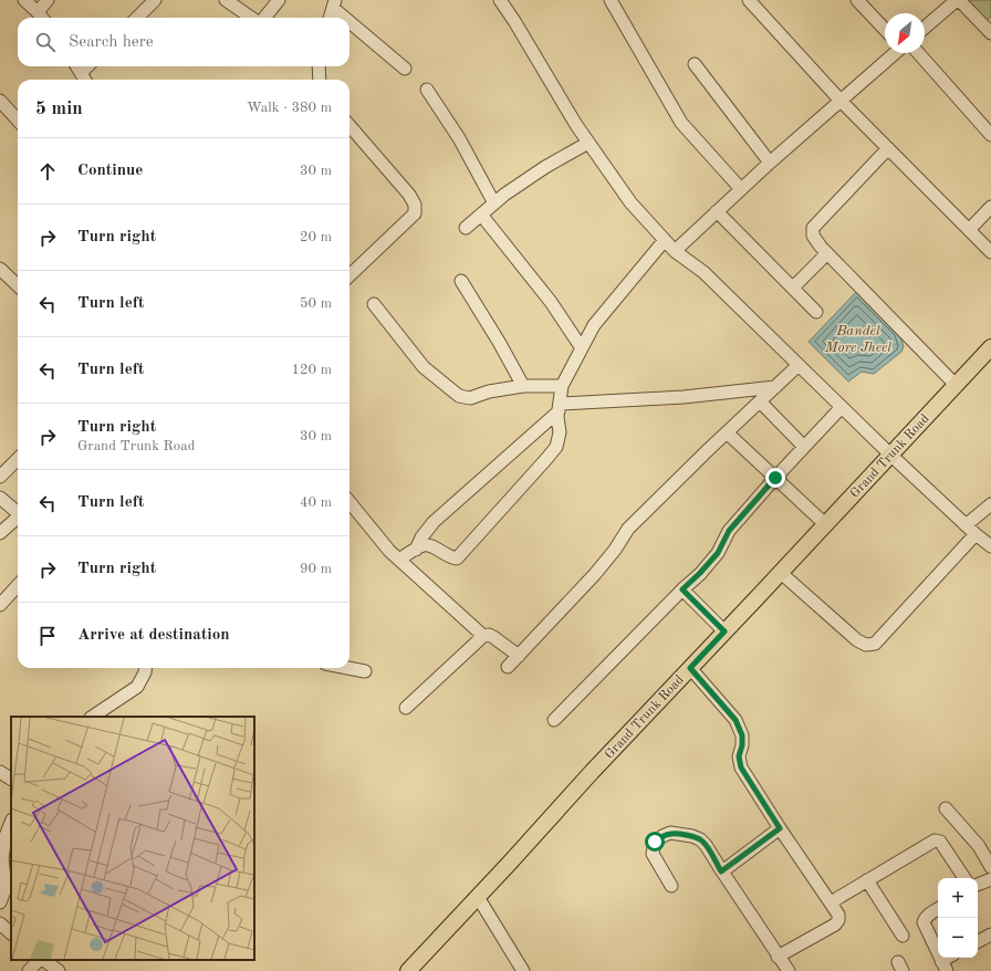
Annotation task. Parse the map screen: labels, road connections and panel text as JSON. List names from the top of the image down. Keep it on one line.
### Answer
{"streets":{"main road":["Grand Trunk Road"]},"water":["Bandel More Jheel"],"north":"bottom left","page":{"search":"Search here","heading":["5 min","Walk · 380 m"],"list":[["Continue","30 m"],["Turn right","20 m"],["Turn left","50 m"],["Turn left","120 m"],["Turn right","Grand Trunk Road","30 m"],["Turn left","40 m"],["Turn right","90 m"],"Arrive at destination"],"map_buttons":["+","−"]}}
